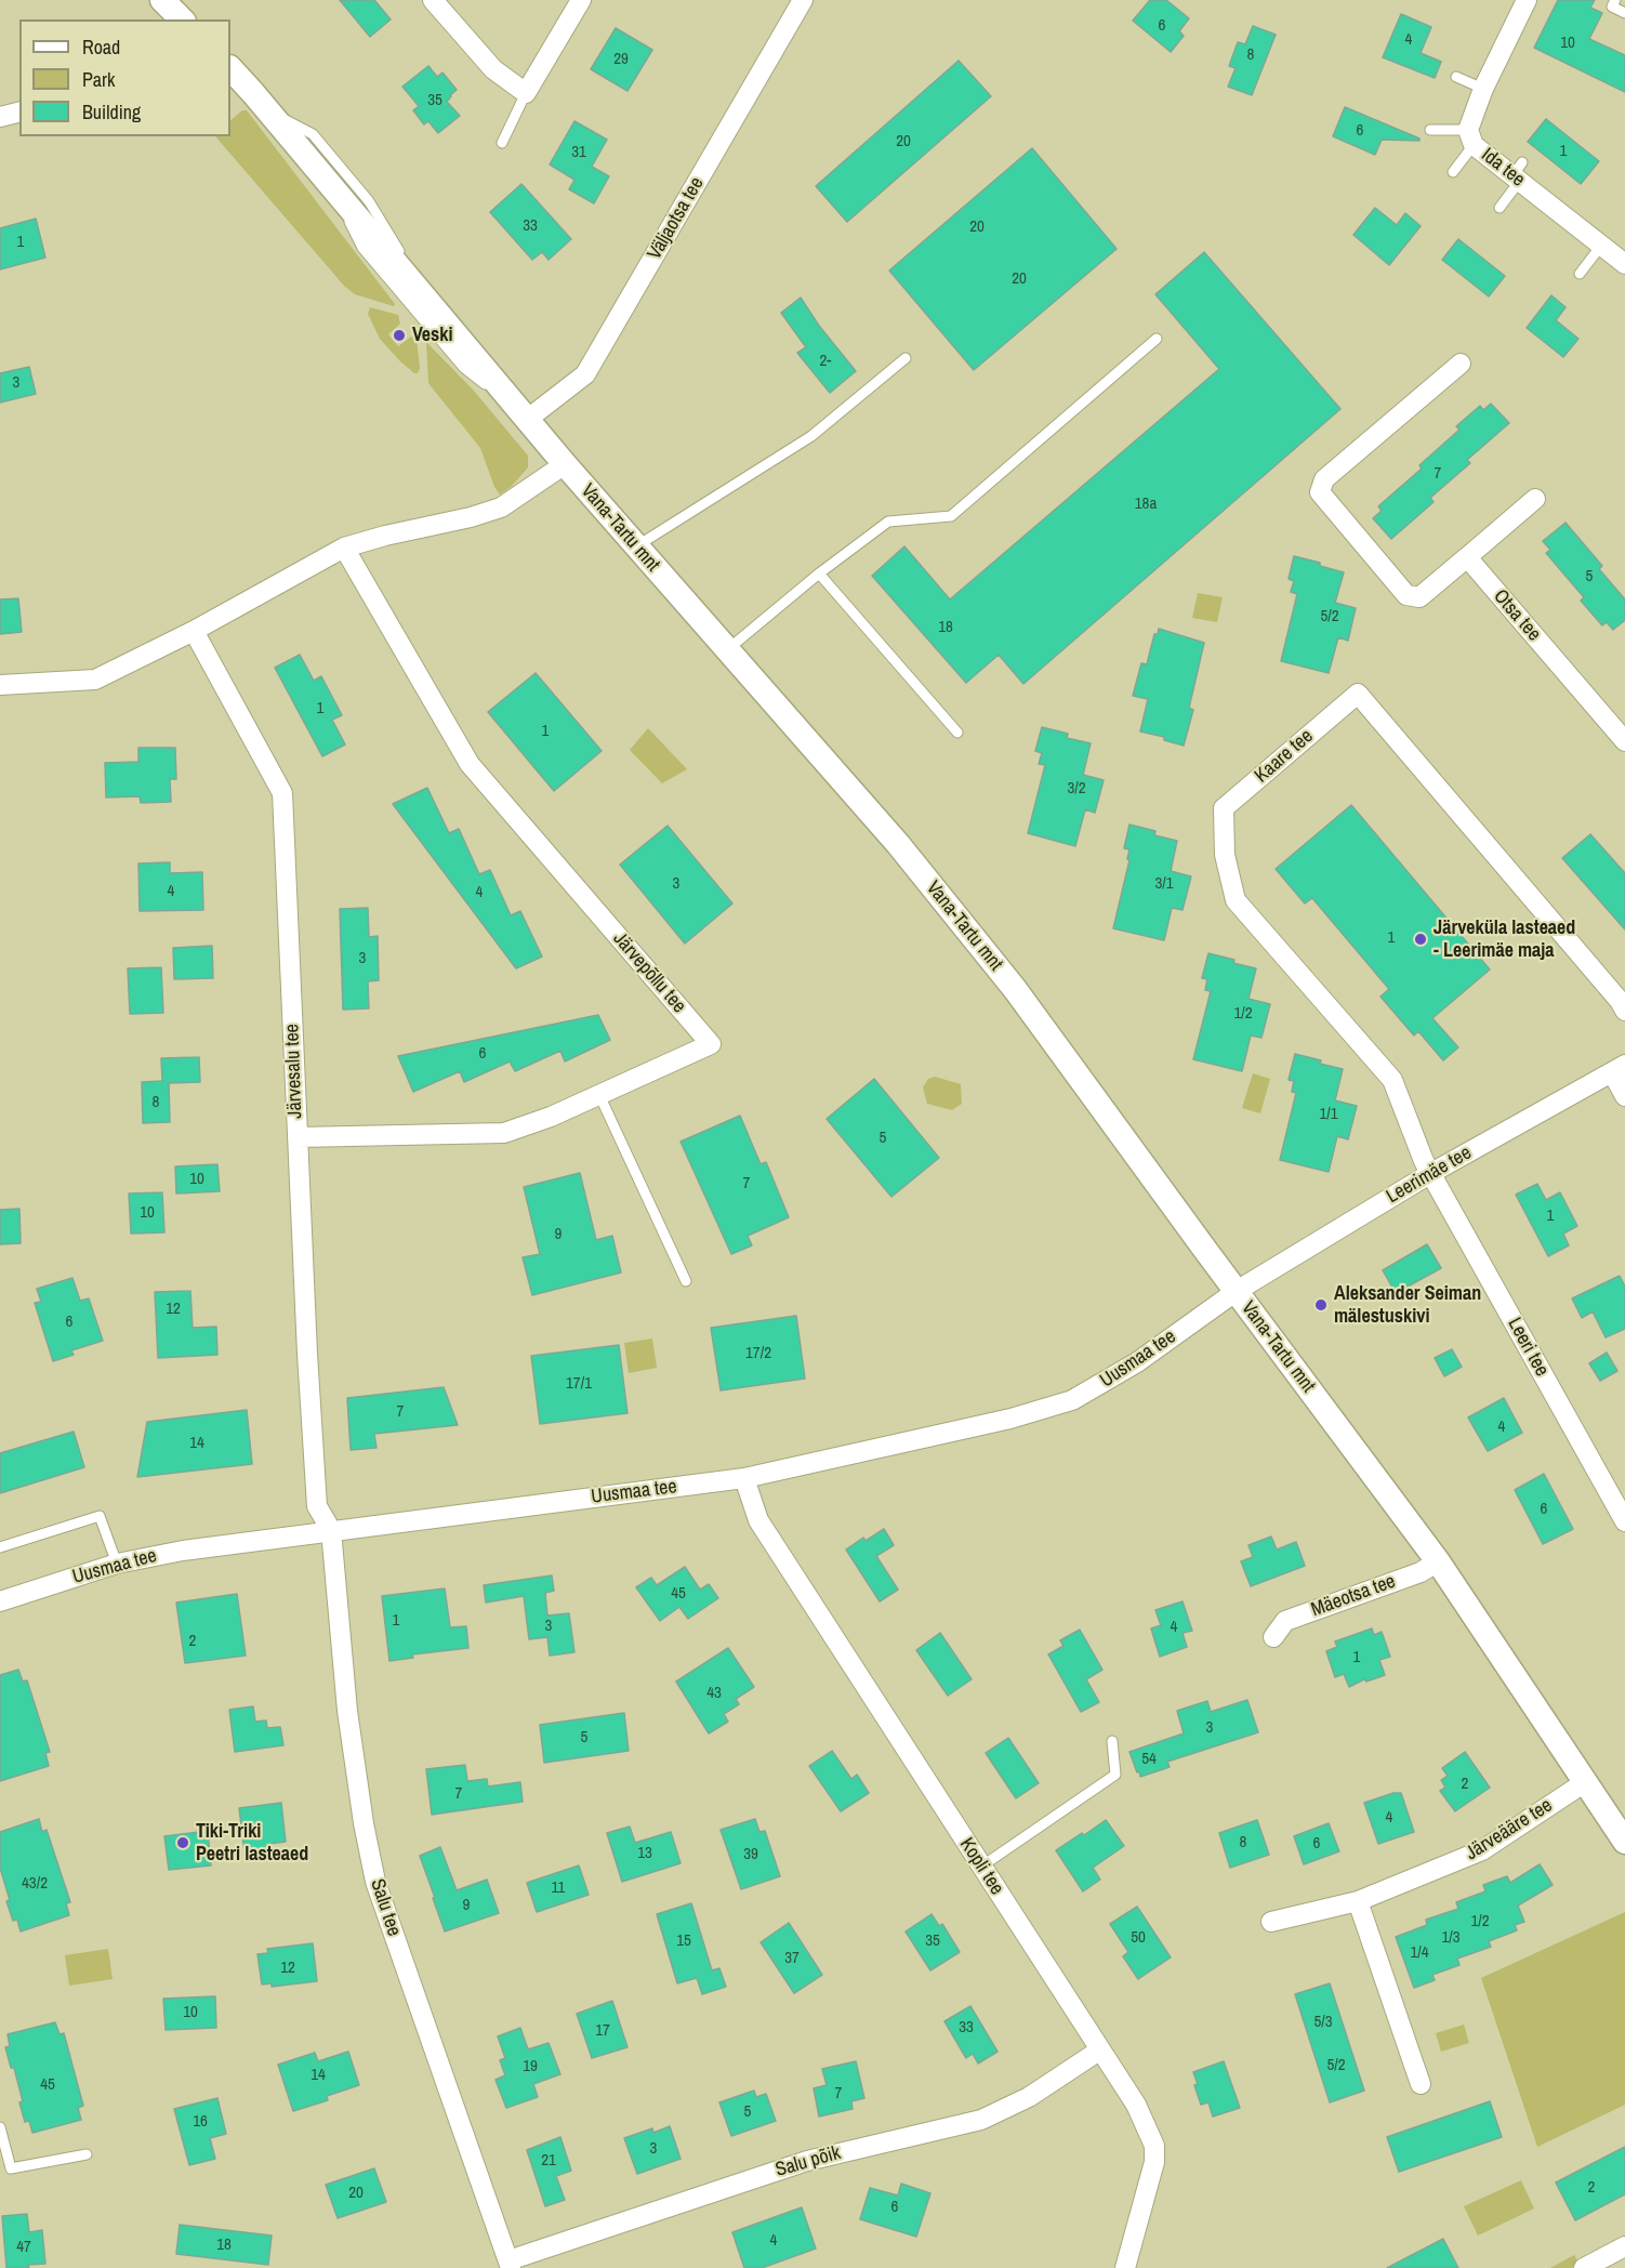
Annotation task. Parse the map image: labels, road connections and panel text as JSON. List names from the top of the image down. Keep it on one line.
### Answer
{"streets":{"street":["Ida tee","Väljaotsa tee","Vana-Tartu mnt","Otsa tee","Kaare tee","Järvepõllu tee","Järvesalu tee","Leerimäe tee","Leeri tee","Uusmaa tee","Mäeotsa tee","Järveääre tee","Kopli tee","Salu tee","Salu põik"]},"crossings":[["Väljaotsa tee","Vana-Tartu mnt"],["Vana-Tartu mnt","Leerimäe tee"],["Vana-Tartu mnt","Uusmaa tee"],["Vana-Tartu mnt","Mäeotsa tee"],["Vana-Tartu mnt","Järveääre tee"],["Kaare tee","Leerimäe tee"],["Kaare tee","Leeri tee"],["Järvepõllu tee","Järvesalu tee"],["Järvesalu tee","Uusmaa tee"],["Järvesalu tee","Salu tee"],["Leerimäe tee","Leeri tee"],["Leerimäe tee","Uusmaa tee"],["Uusmaa tee","Kopli tee"],["Uusmaa tee","Salu tee"],["Kopli tee","Salu põik"],["Salu tee","Salu põik"]],"places":["Veski","Järveküla lasteaed - Leerimäe maja","Aleksander Seiman mälestuskivi","Tiki-Triki Peetri lasteaed"],"house_numbers":["6","4","10","8","29","35","6","20","1","31","33","20","1","20","2-","3","7","18a","5","5/2","18","1","1","3/2","3","3/1","4","4","1","3","1/2","6","8","1/1","5","10","7","10","1","9","12","6","17/2","17/1","7","4","14","6","45","1","3","4","2","1","43","3","5","54","2","7","4","8","6","13","39","43/2","11","9","1/2","50","1/3","15","35","1/4","37","12","10","5/3","33","17","5/2","19","14","45","7","5","16","3","21","2","20","6","4","18","47"],"legend":["Road","Park","Building"]}
